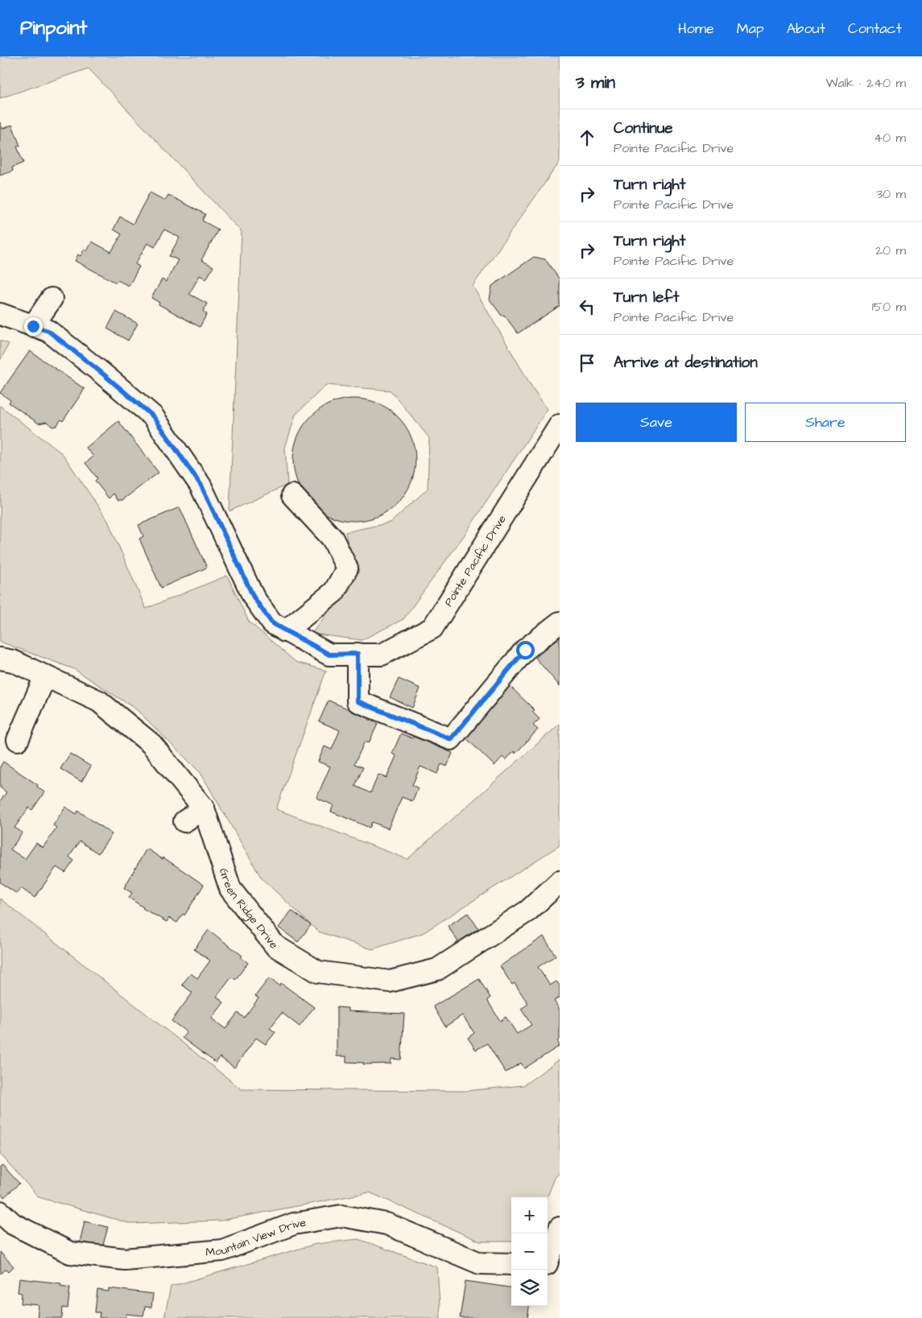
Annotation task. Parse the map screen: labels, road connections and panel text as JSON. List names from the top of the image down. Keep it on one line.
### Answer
{"streets":{"street":["Pointe Pacific Drive","Green Ridge Drive","Mountain View Drive"]},"page":{"header":"Pinpoint","nav":["Home","Map","About","Contact"],"heading":["3 min","Walk · 240 m"],"list":[["Continue","Pointe Pacific Drive","40 m"],["Turn right","Pointe Pacific Drive","30 m"],["Turn right","Pointe Pacific Drive","20 m"],["Turn left","Pointe Pacific Drive","150 m"],"Arrive at destination"],"buttons":["Save","Share"],"map_buttons":["+","−"]}}
